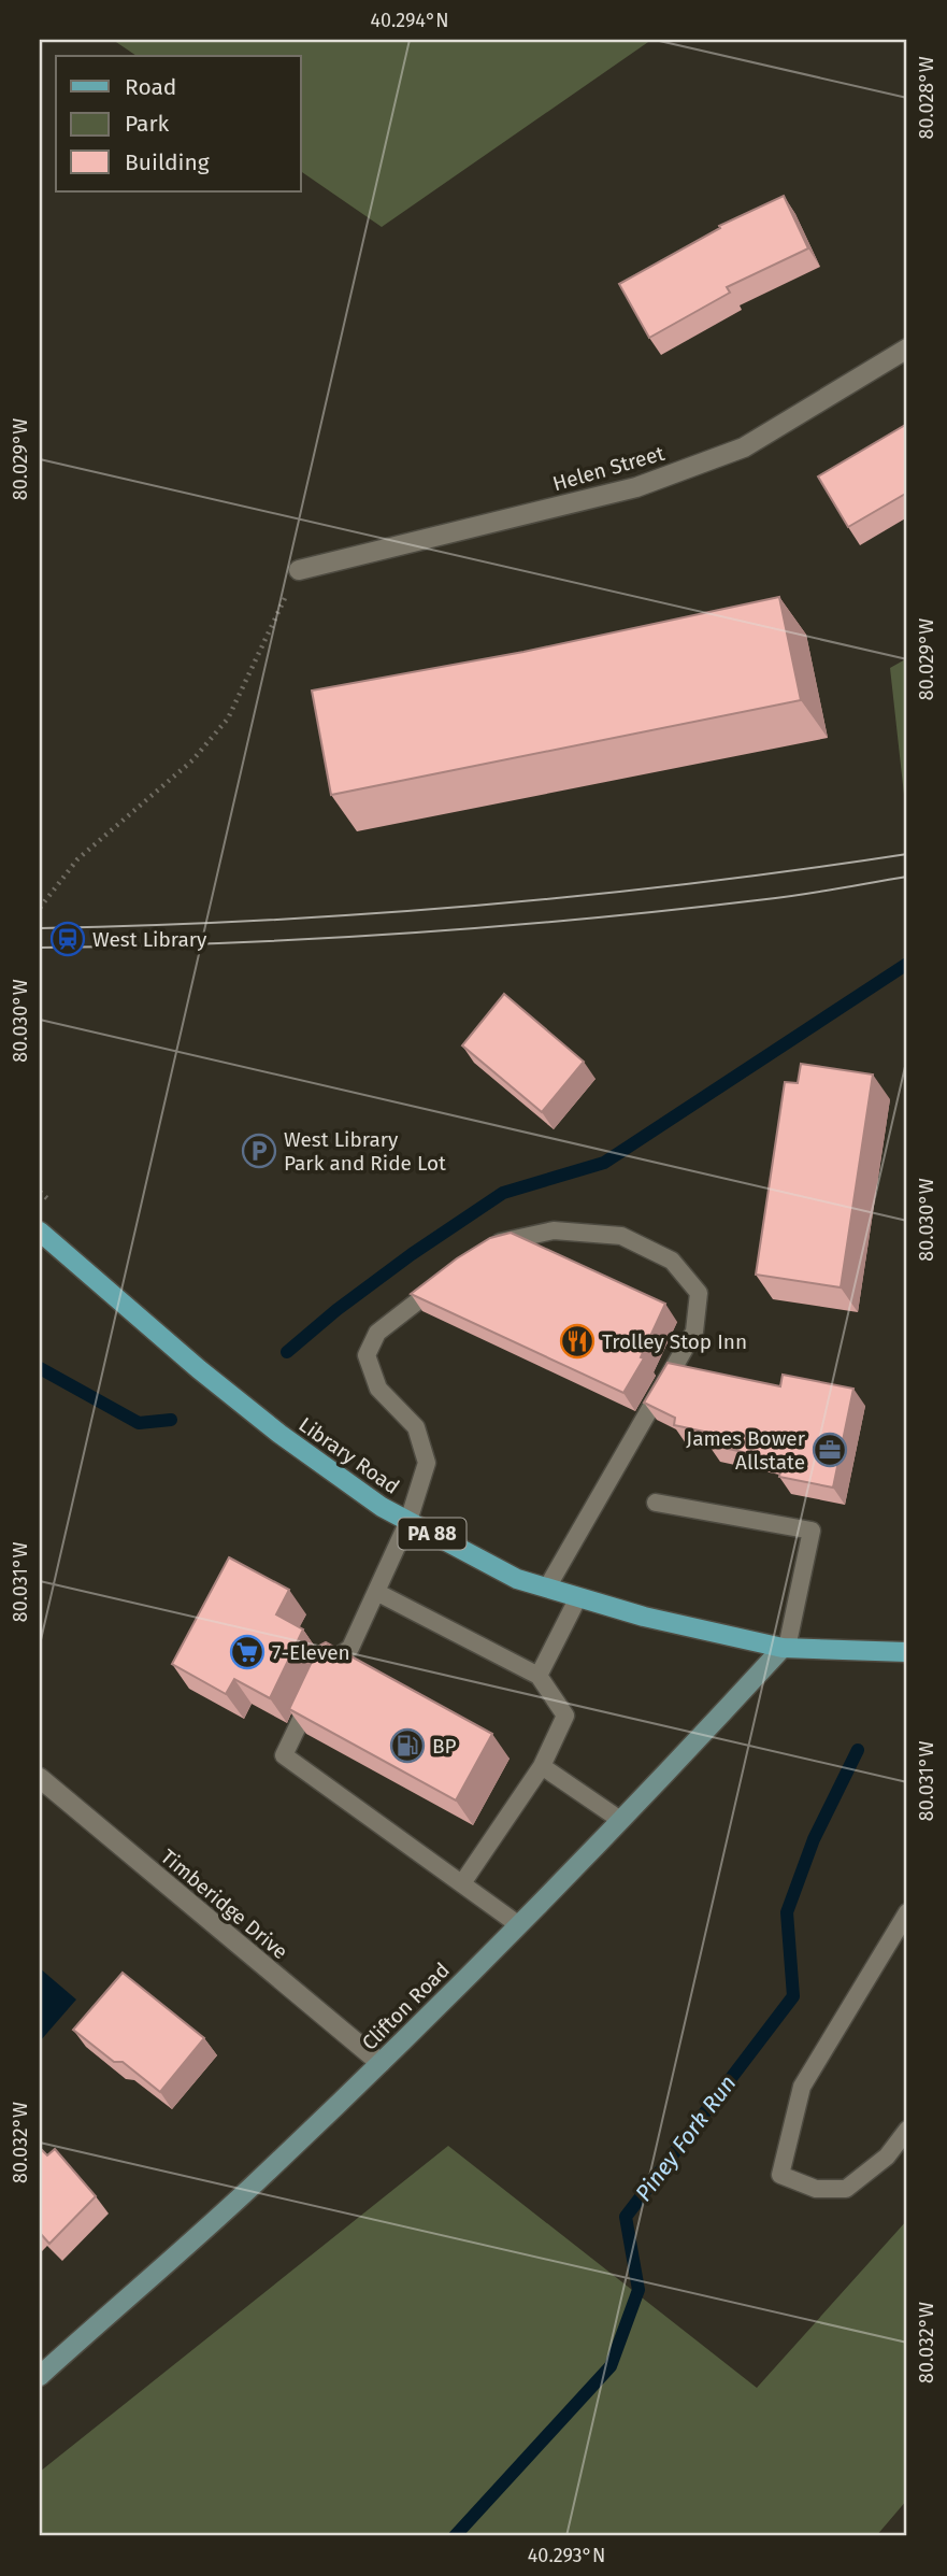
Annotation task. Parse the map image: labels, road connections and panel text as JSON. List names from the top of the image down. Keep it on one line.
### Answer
{"streets":{"main road":["Library Road","PA 88","Clifton Road"],"street":["Helen Street","Timberidge Drive"]},"crossings":[["Library Road","Clifton Road"],["Timberidge Drive","Clifton Road"]],"water":["Piney Fork Run"],"places":{"station":["West Library"],"parking":["West Library Park and Ride Lot"],"restaurant":["Trolley Stop Inn"],"office":["James Bower Allstate"],"supermarket":["7-Eleven"],"fuel station":["BP"]},"legend":["Road","Park","Building"],"coordinates":["40.294°N","80.028°W","80.029°W","80.030°W","80.031°W","80.032°W","40.293°N"]}
